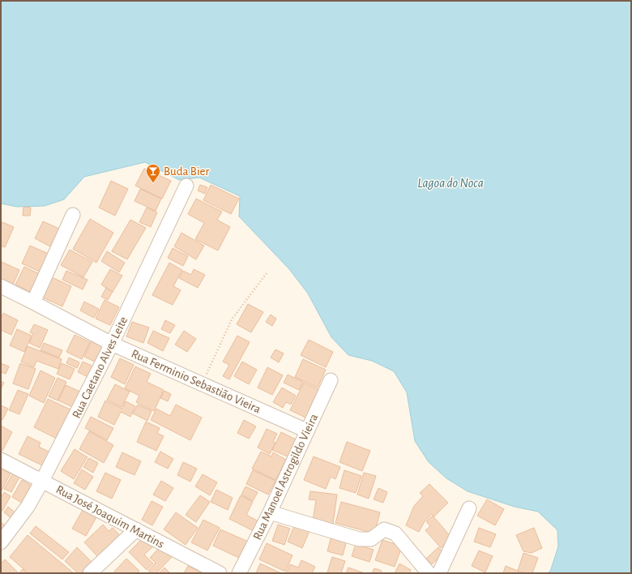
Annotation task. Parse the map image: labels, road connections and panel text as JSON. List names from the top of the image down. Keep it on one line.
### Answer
{"streets":{"street":["Rua Caetano Alves Leite","Rua Ferminio Sebastião Vieira","Rua Manoel Astrogildo Vieira","Rua José Joaquim Martins"]},"crossings":[["Rua Caetano Alves Leite","Rua Ferminio Sebastião Vieira"],["Rua Caetano Alves Leite","Rua José Joaquim Martins"],["Rua Ferminio Sebastião Vieira","Rua Manoel Astrogildo Vieira"]],"water":["Lagoa do Noca"],"places":{"bar":["Buda Bier"]}}
